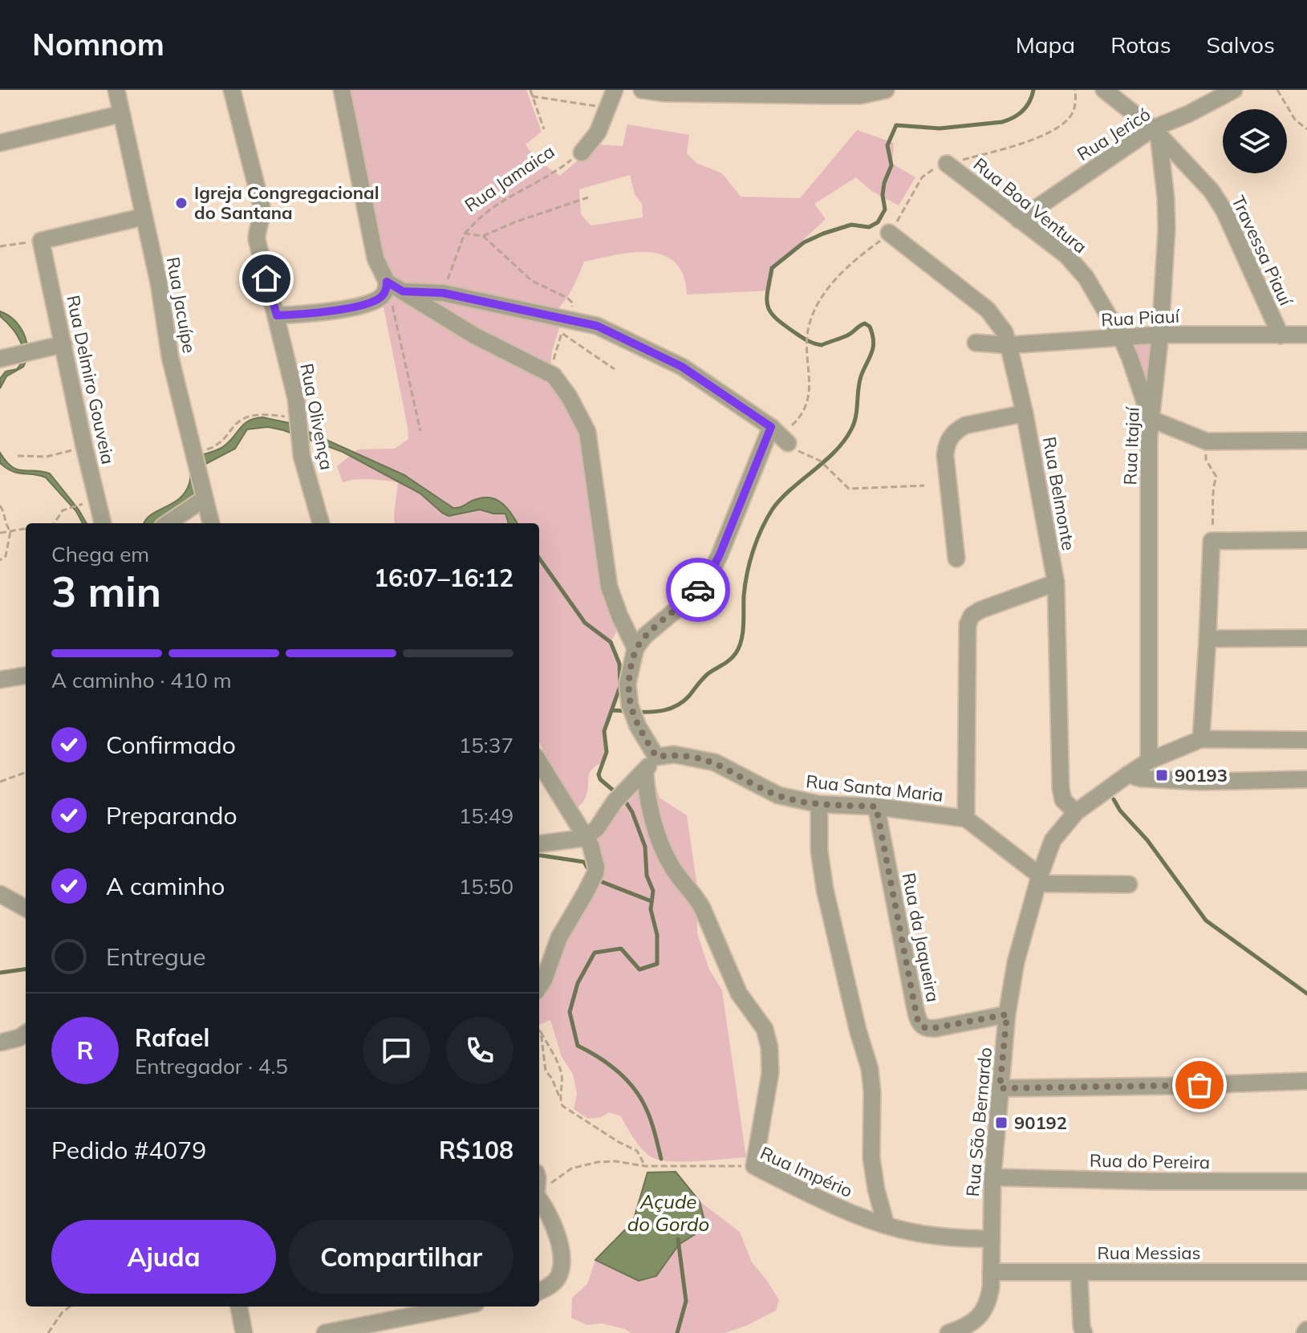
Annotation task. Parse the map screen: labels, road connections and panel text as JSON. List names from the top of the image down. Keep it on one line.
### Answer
{"streets":{"street":["Rua Jericó","Rua Jamaica","Rua Boa Ventura","Travessa Piauí","Rua Jacuípe","Rua Piauí","Rua Delmiro Gouveia","Rua Olivença","Rua Itajaí","Rua Belmonte","Rua Santa Maria","Rua da Jaqueira","Rua São Bernardo","Rua do Pereira","Rua Império","Rua Messias"]},"crossings":[["Rua Jericó","Rua Boa Ventura"],["Rua Jericó","Travessa Piauí"],["Rua Jericó","Rua Itajaí"],["Rua Boa Ventura","Rua Piauí"],["Rua Boa Ventura","Rua Itajaí"],["Travessa Piauí","Rua Piauí"],["Travessa Piauí","Rua Itajaí"],["Rua Piauí","Rua Itajaí"],["Rua Piauí","Rua Belmonte"],["Rua Itajaí","Rua São Bernardo"],["Rua Belmonte","Rua São Bernardo"],["Rua Santa Maria","Rua da Jaqueira"],["Rua da Jaqueira","Rua São Bernardo"],["Rua São Bernardo","Rua do Pereira"],["Rua São Bernardo","Rua Império"],["Rua São Bernardo","Rua Messias"]],"water":["Açude do Gordo"],"places":{"other":["Igreja Congregacional do Santana"],"transit":["90193","90192"]},"page":{"header":"Nomnom","nav":["Mapa","Rotas","Salvos"],"heading":["3 min","Chega em","16:07–16:12"],"panel":["Rafael","Entregador · 4.5","Pedido #4079","R$108"],"bar":"A caminho · 410 m","list":[["Confirmado","15:37"],["Preparando","15:49"],["A caminho","15:50"],"Entregue"],"round":"R","buttons":["Ajuda","Compartilhar"]}}
